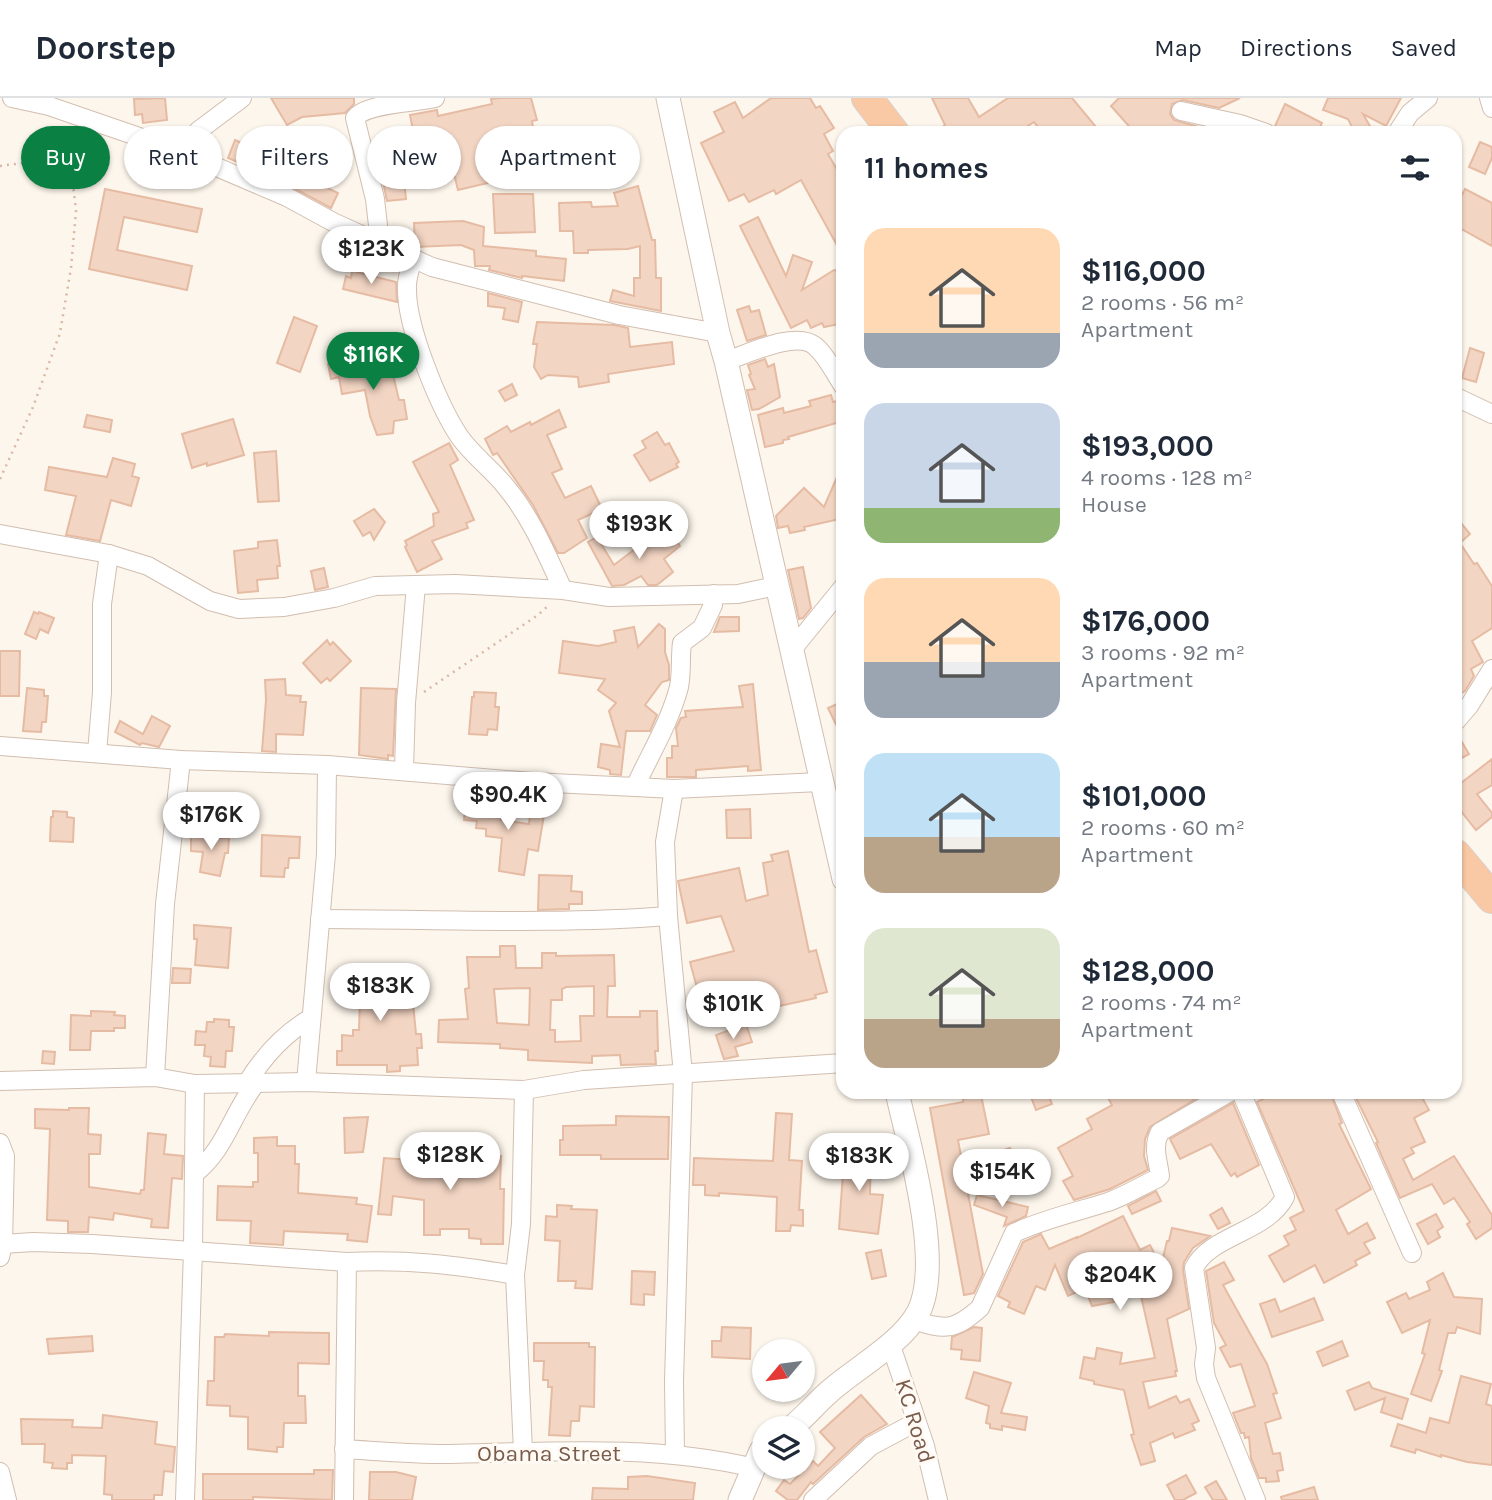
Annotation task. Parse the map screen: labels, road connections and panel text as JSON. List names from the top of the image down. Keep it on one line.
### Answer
{"streets":{"street":["KC Road","Obama Street"]},"north":"bottom left","page":{"header":"Doorstep","nav":["Map","Directions","Saved"],"chip":["Buy","Rent","Filters","New","Apartment"],"heading":"11 homes","list":[{"name":"$116,000","note":"2 rooms · 56 m² · Apartment"},{"name":"$193,000","note":"4 rooms · 128 m² · House"},{"name":"$176,000","note":"3 rooms · 92 m² · Apartment"},{"name":"$101,000","note":"2 rooms · 60 m² · Apartment"},{"name":"$128,000","note":"2 rooms · 74 m² · Apartment"}],"price":["$123K","$116K","$193K","$90.4K","$176K","$183K","$101K","$128K","$183K","$154K","$204K"]}}
